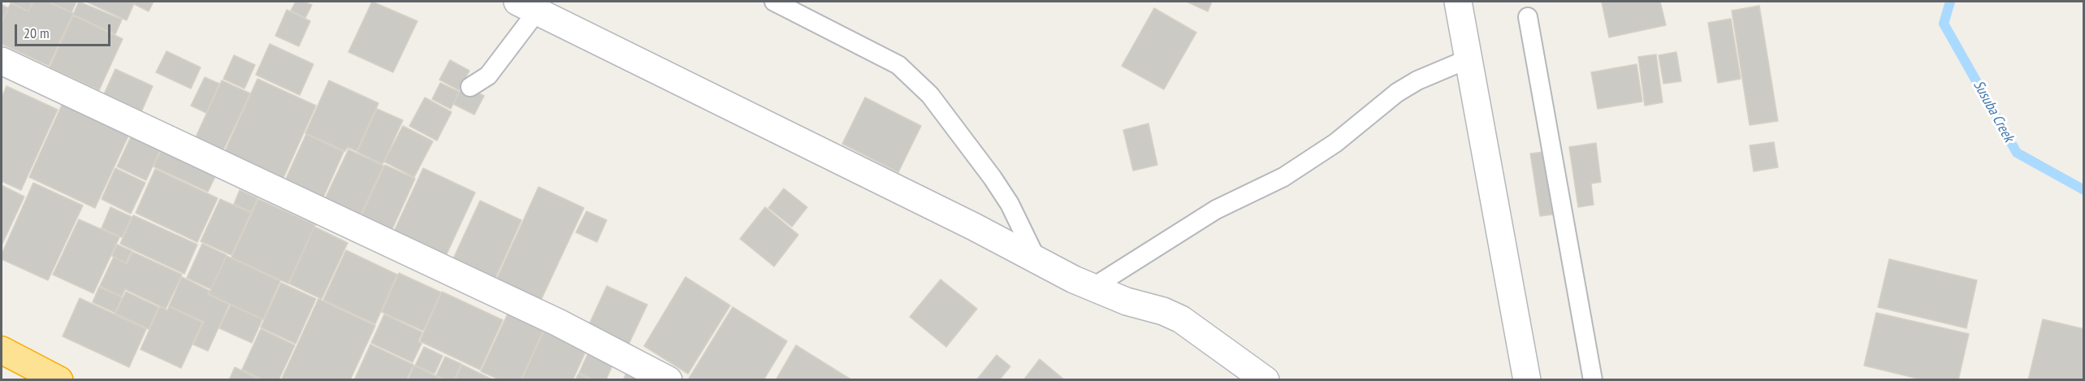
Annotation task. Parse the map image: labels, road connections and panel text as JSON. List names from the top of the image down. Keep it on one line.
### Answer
{"water":["Susuba Creek"],"scale_bar":"20 m"}
